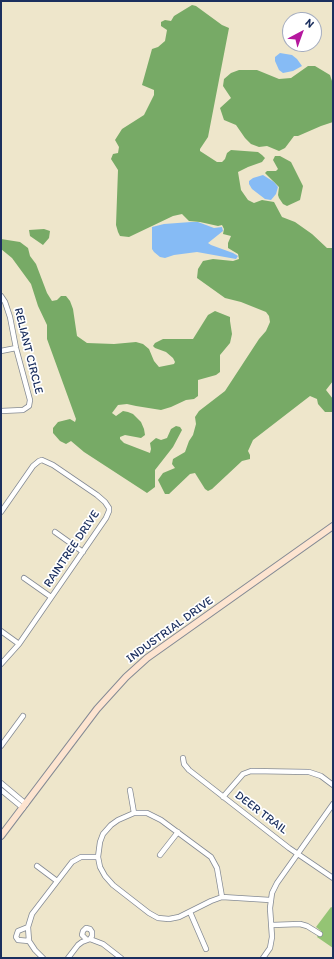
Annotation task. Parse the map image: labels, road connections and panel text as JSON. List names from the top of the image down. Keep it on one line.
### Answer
{"streets":{"street":["RELIANT CIRCLE","RAINTREE DRIVE","INDUSTRIAL DRIVE","DEER TRAIL"]},"north":"top right"}
